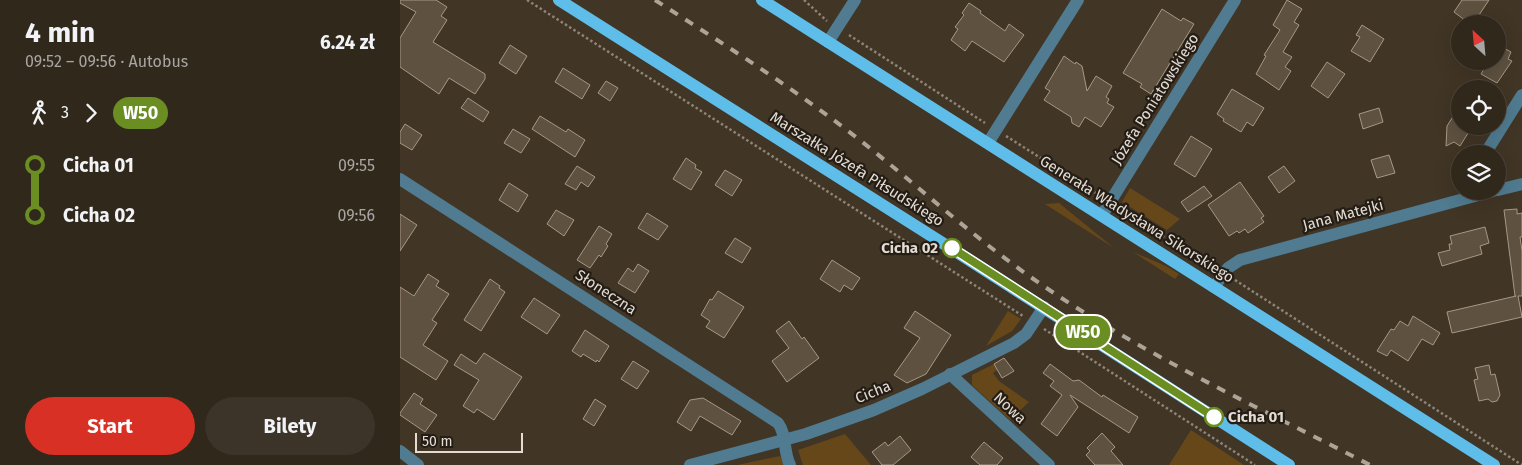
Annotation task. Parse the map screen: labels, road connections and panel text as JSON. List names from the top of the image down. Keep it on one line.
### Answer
{"streets":{"main road":["Marszałka Józefa Piłsudskiego","Generała Władysława Sikorskiego"],"street":["Józefa Poniatowskiego","Jana Matejki","Słoneczna","Cicha","Nowa"]},"crossings":[["Józefa Poniatowskiego","Generała Władysława Sikorskiego"],["Marszałka Józefa Piłsudskiego","Cicha"],["Jana Matejki","Generała Władysława Sikorskiego"],["Słoneczna","Cicha"],["Cicha","Nowa"]],"places":["Cicha 02","Cicha 01"],"lines":["bus line W50"],"scale_bar":"50 m","north":"top left","page":{"heading":["4 min","09:52 – 09:56 · Autobus","6.24 zł"],"on_map":"W50","legs":["3","W50"],"list":[{"name":"Cicha 01","value":"09:55"},{"name":"Cicha 02","value":"09:56"}],"buttons":["Start","Bilety"],"scale":"50 m"}}
